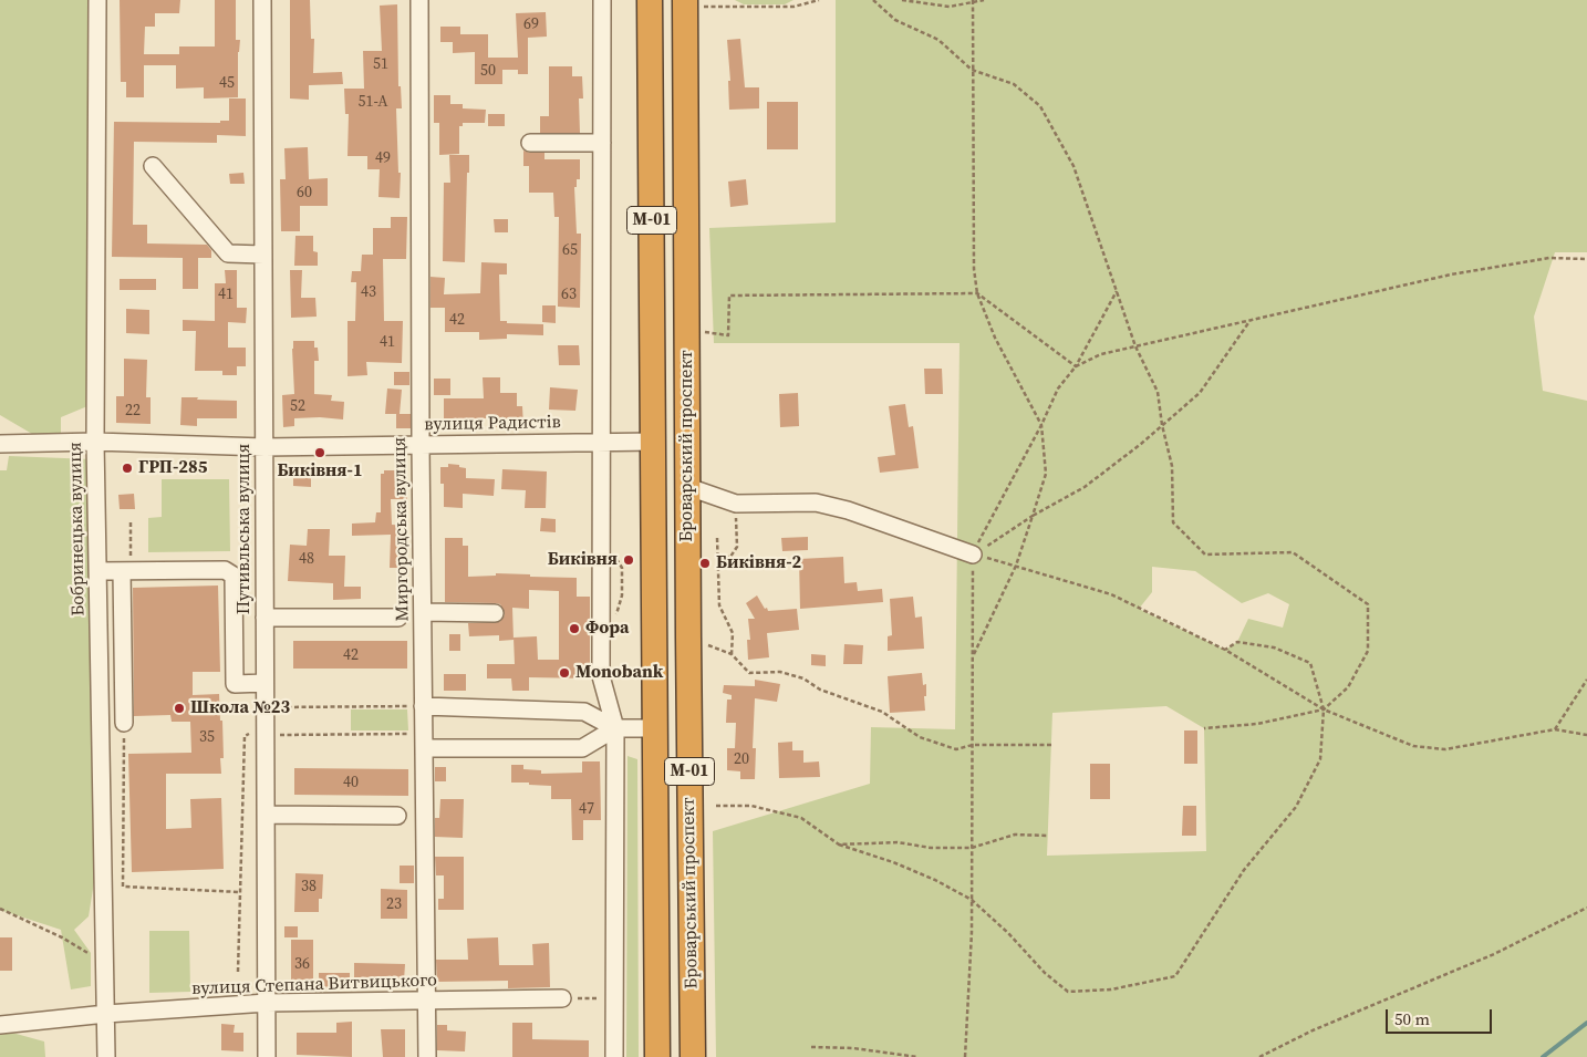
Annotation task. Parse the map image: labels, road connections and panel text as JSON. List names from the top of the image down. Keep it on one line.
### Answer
{"streets":{"highway":["М-01","Броварський проспект"],"street":["вулиця Радистів","Бобринецька вулиця","Путивльська вулиця","Миргородська вулиця","вулиця Степана Витвицького"]},"crossings":[["вулиця Радистів","Броварський проспект"],["вулиця Радистів","Бобринецька вулиця"],["вулиця Радистів","Путивльська вулиця"],["вулиця Радистів","Миргородська вулиця"],["Бобринецька вулиця","вулиця Степана Витвицького"],["Путивльська вулиця","вулиця Степана Витвицького"],["Миргородська вулиця","вулиця Степана Витвицького"]],"places":["Бикiвня-1","ГРП-285","Бикiвня","Бикiвня-2","Фора","Monobank","Школа №23"],"house_numbers":["69","51","50","45","51-А","49","60","65","43","41","63","42","41","52","22","48","42","35","20","40","47","38","23","36"],"scale_bar":"50 m"}
